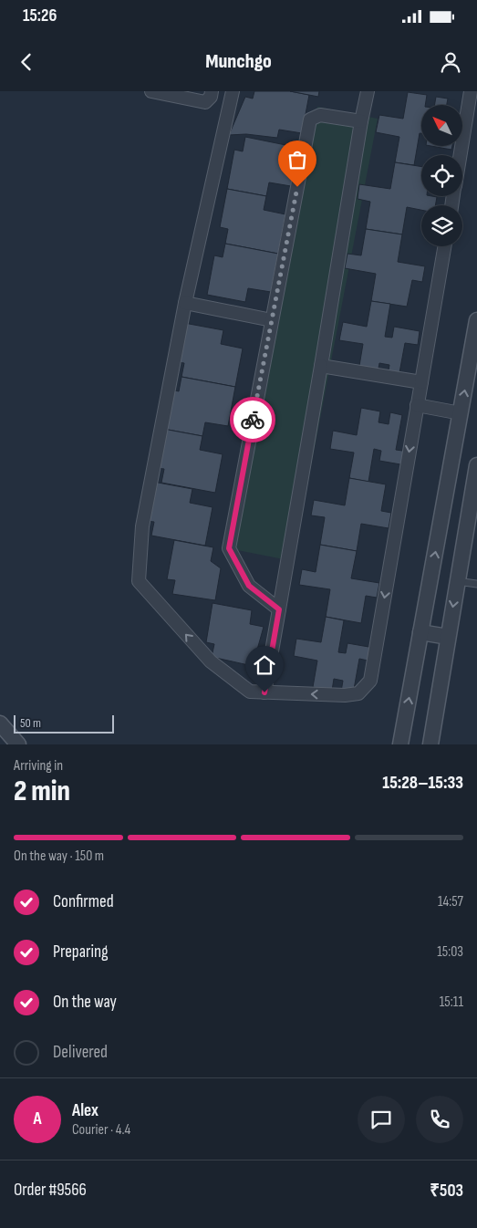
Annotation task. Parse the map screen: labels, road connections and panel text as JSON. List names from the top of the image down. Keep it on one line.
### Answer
{"scale_bar":"50 m","north":"top left","page":{"status":"15:26","header":"Munchgo","scale":"50 m","heading":["2 min","Arriving in","15:28–15:33"],"panel":["Alex","Courier · 4.4","Order #9566","₹503"],"bar":"On the way · 150 m","list":[["Confirmed","14:57"],["Preparing","15:03"],["On the way","15:11"],"Delivered"],"round":"A"}}
